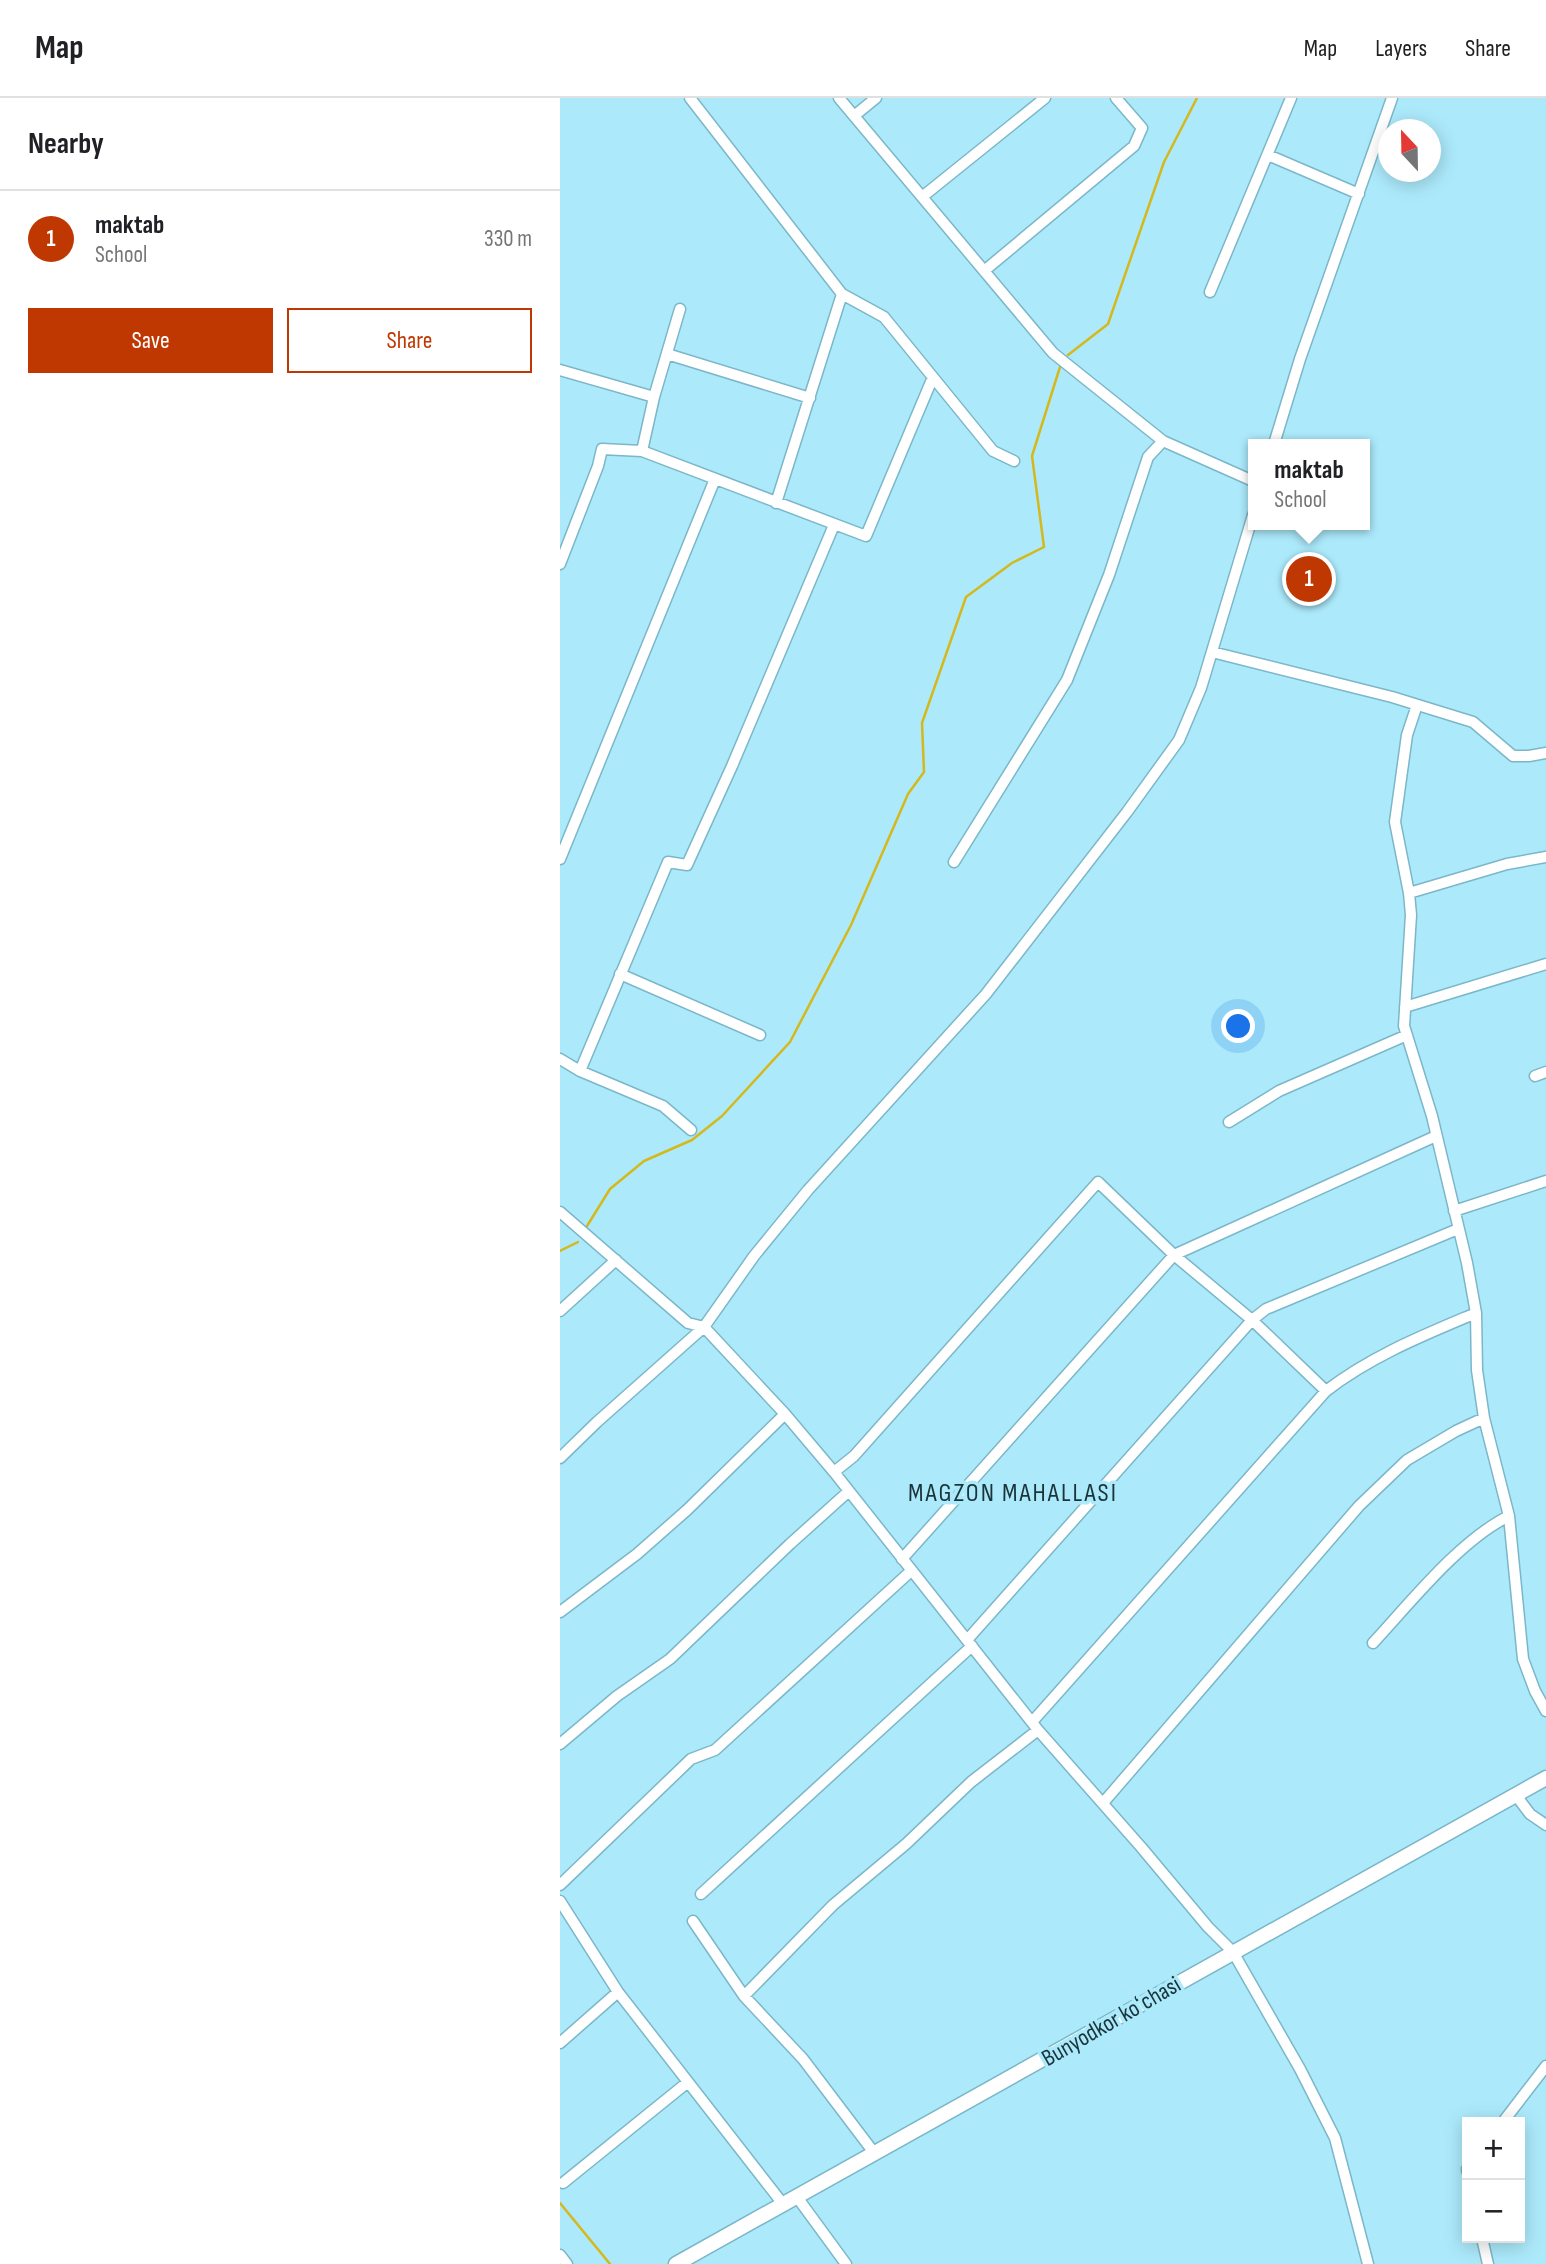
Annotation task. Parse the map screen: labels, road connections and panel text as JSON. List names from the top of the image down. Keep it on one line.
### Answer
{"streets":{"main road":["Bunyodkor koʻchasi"]},"districts":["MAGZON MAHALLASI"],"north":"top","page":{"header":"Map","nav":["Map","Layers","Share"],"heading":"Nearby","list":[{"mark":"1","name":"maktab","note":"School","value":"330 m"}],"buttons":["Save","Share"],"popup":["maktab","School"],"pins":"1","map_buttons":["+","−"]}}
